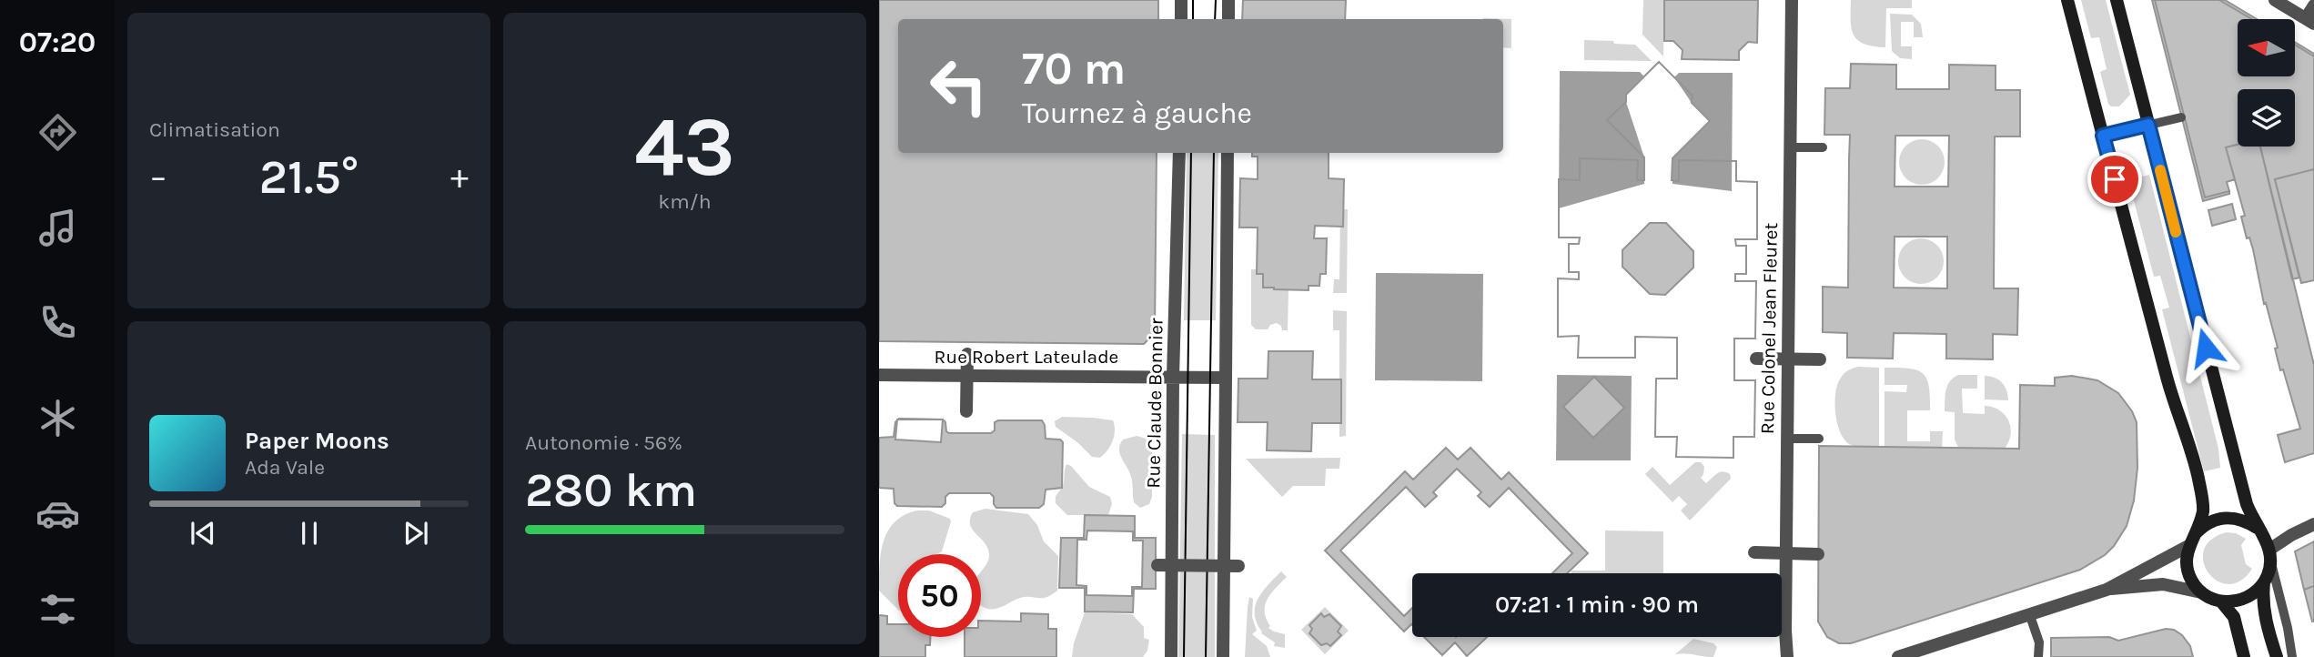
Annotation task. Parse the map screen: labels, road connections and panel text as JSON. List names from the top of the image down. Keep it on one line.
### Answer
{"streets":{"street":["Rue Colonel Jean Fleuret","Rue Robert Lateulade","Rue Claude Bonnier"]},"crossings":[["Rue Robert Lateulade","Rue Claude Bonnier"]],"north":"left","page":{"tabs":"07:20","tile":["Climatisation",["43","km/h"],["Autonomie · 56%","280 km"]],"turn":["70 m","Tournez à gauche"],"heat":["−","21.5°","+"],"song":["Paper Moons","Ada Vale"],"limit":"50","trip":"07:21 · 1 min · 90 m"}}
